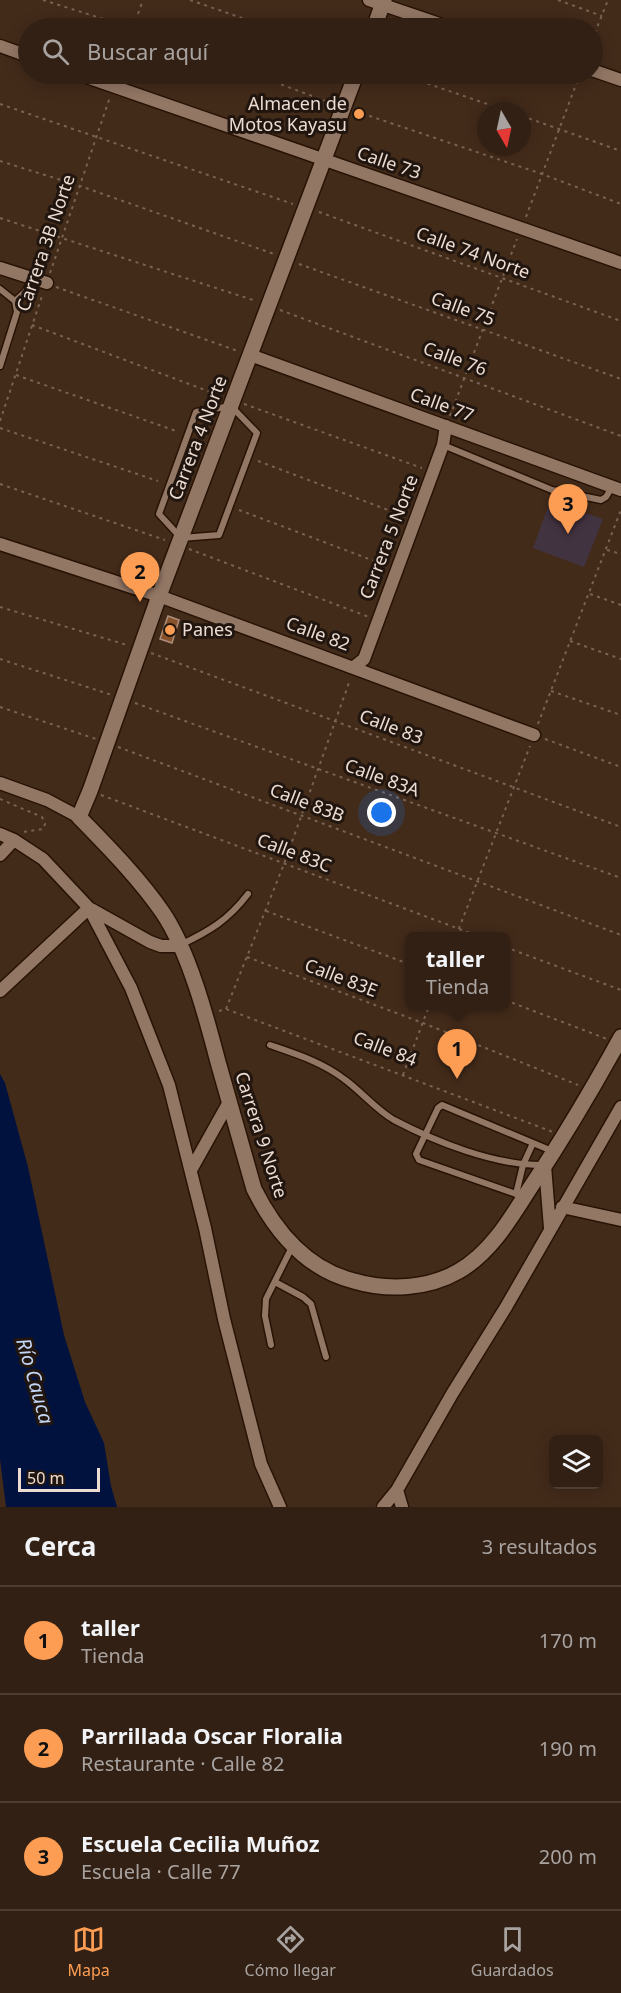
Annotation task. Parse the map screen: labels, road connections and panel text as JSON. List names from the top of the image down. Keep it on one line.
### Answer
{"streets":{"street":["Calle 73","Calle 77","Carrera 4 Norte","Carrera 5 Norte","Calle 82","Carrera 9 Norte"],"path":["Carrera 3B Norte","Calle 74 Norte","Calle 75","Calle 76","Calle 83","Calle 83A","Calle 83B","Calle 83C","Calle 83E","Calle 84"]},"crossings":[["Calle 73","Carrera 3B Norte"],["Calle 73","Carrera 4 Norte"],["Calle 77","Carrera 4 Norte"],["Calle 77","Carrera 5 Norte"],["Carrera 4 Norte","Calle 82"],["Carrera 4 Norte","Carrera 9 Norte"],["Carrera 5 Norte","Calle 82"],["Calle 83E","Calle 84"],["Calle 83E","Carrera 9 Norte"],["Calle 84","Carrera 9 Norte"]],"water":["Río Cauca"],"places":["Almacen de Motos Kayasu","Panes"],"scale_bar":"50 m","north":"bottom","page":{"search":"Buscar aquí","pins":["3","2","1"],"popup":["taller","Tienda"],"scale":"50 m","heading":["Cerca","3 resultados"],"list":[{"mark":"1","name":"taller","note":"Tienda","value":"170 m"},{"mark":"2","name":"Parrillada Oscar Floralia","note":"Restaurante · Calle 82","value":"190 m"},{"mark":"3","name":"Escuela Cecilia Muñoz","note":"Escuela · Calle 77","value":"200 m"}],"nav":["Mapa","Cómo llegar","Guardados"]}}
